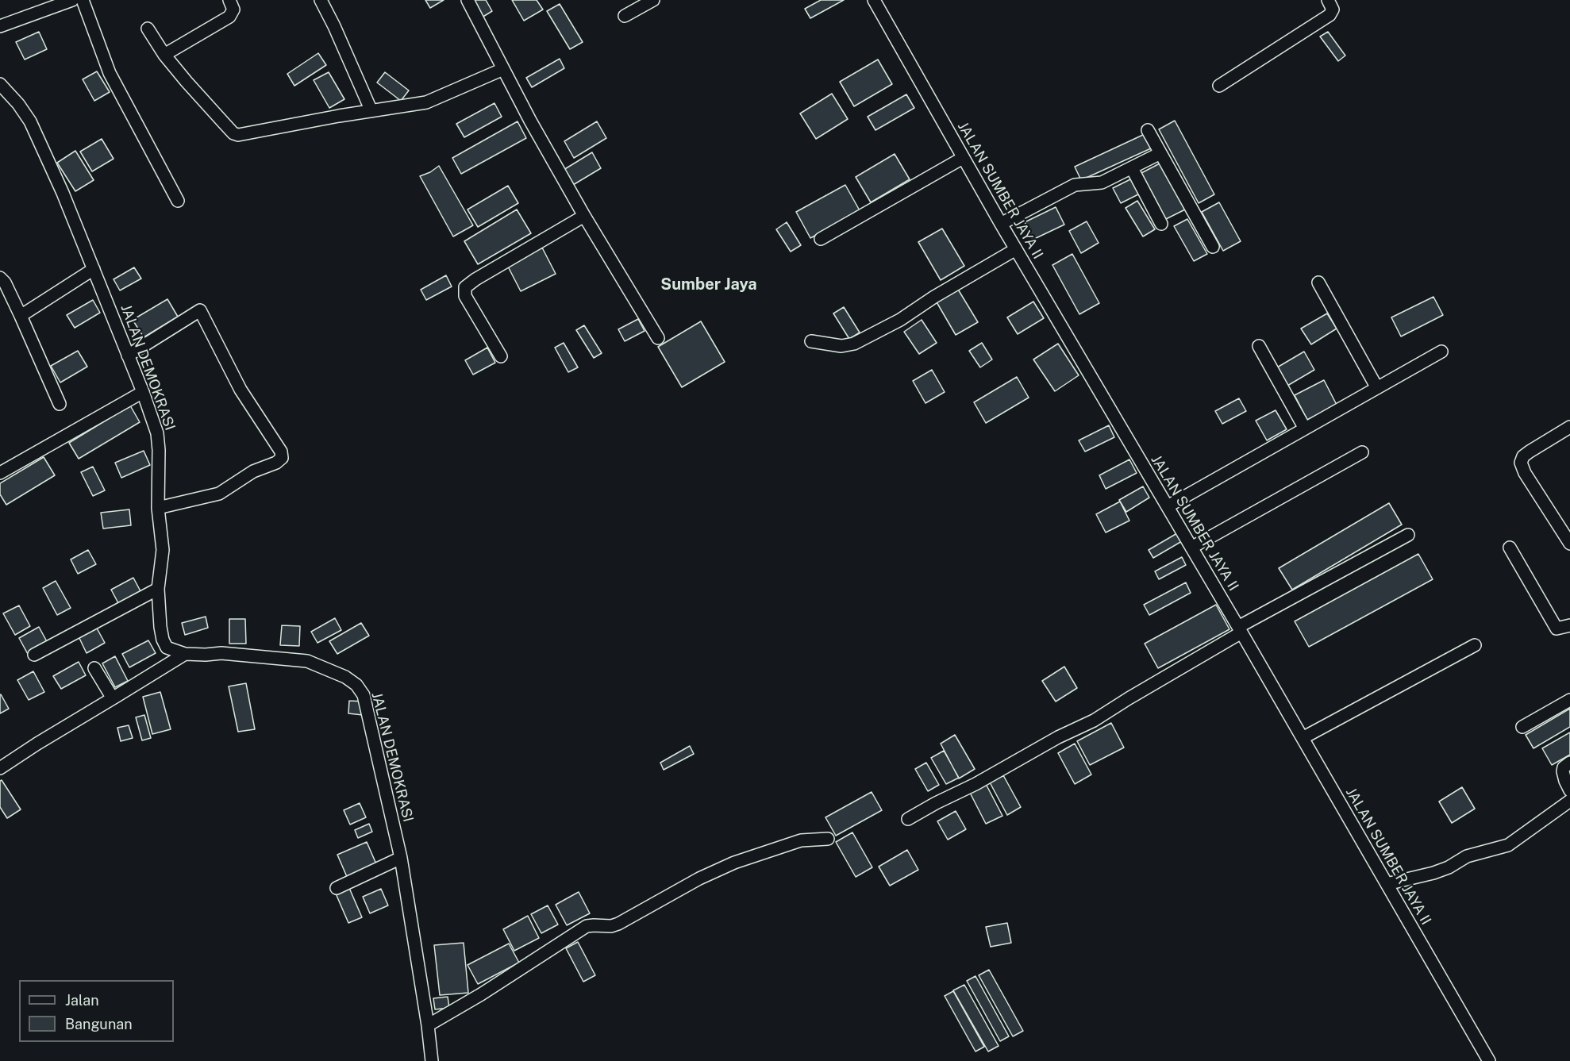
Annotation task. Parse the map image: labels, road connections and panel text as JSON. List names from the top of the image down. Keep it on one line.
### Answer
{"streets":{"street":["JALAN SUMBER JAYA II","JALAN DEMOKRASI"]},"districts":["Sumber Jaya"],"legend":["Jalan","Bangunan"]}
